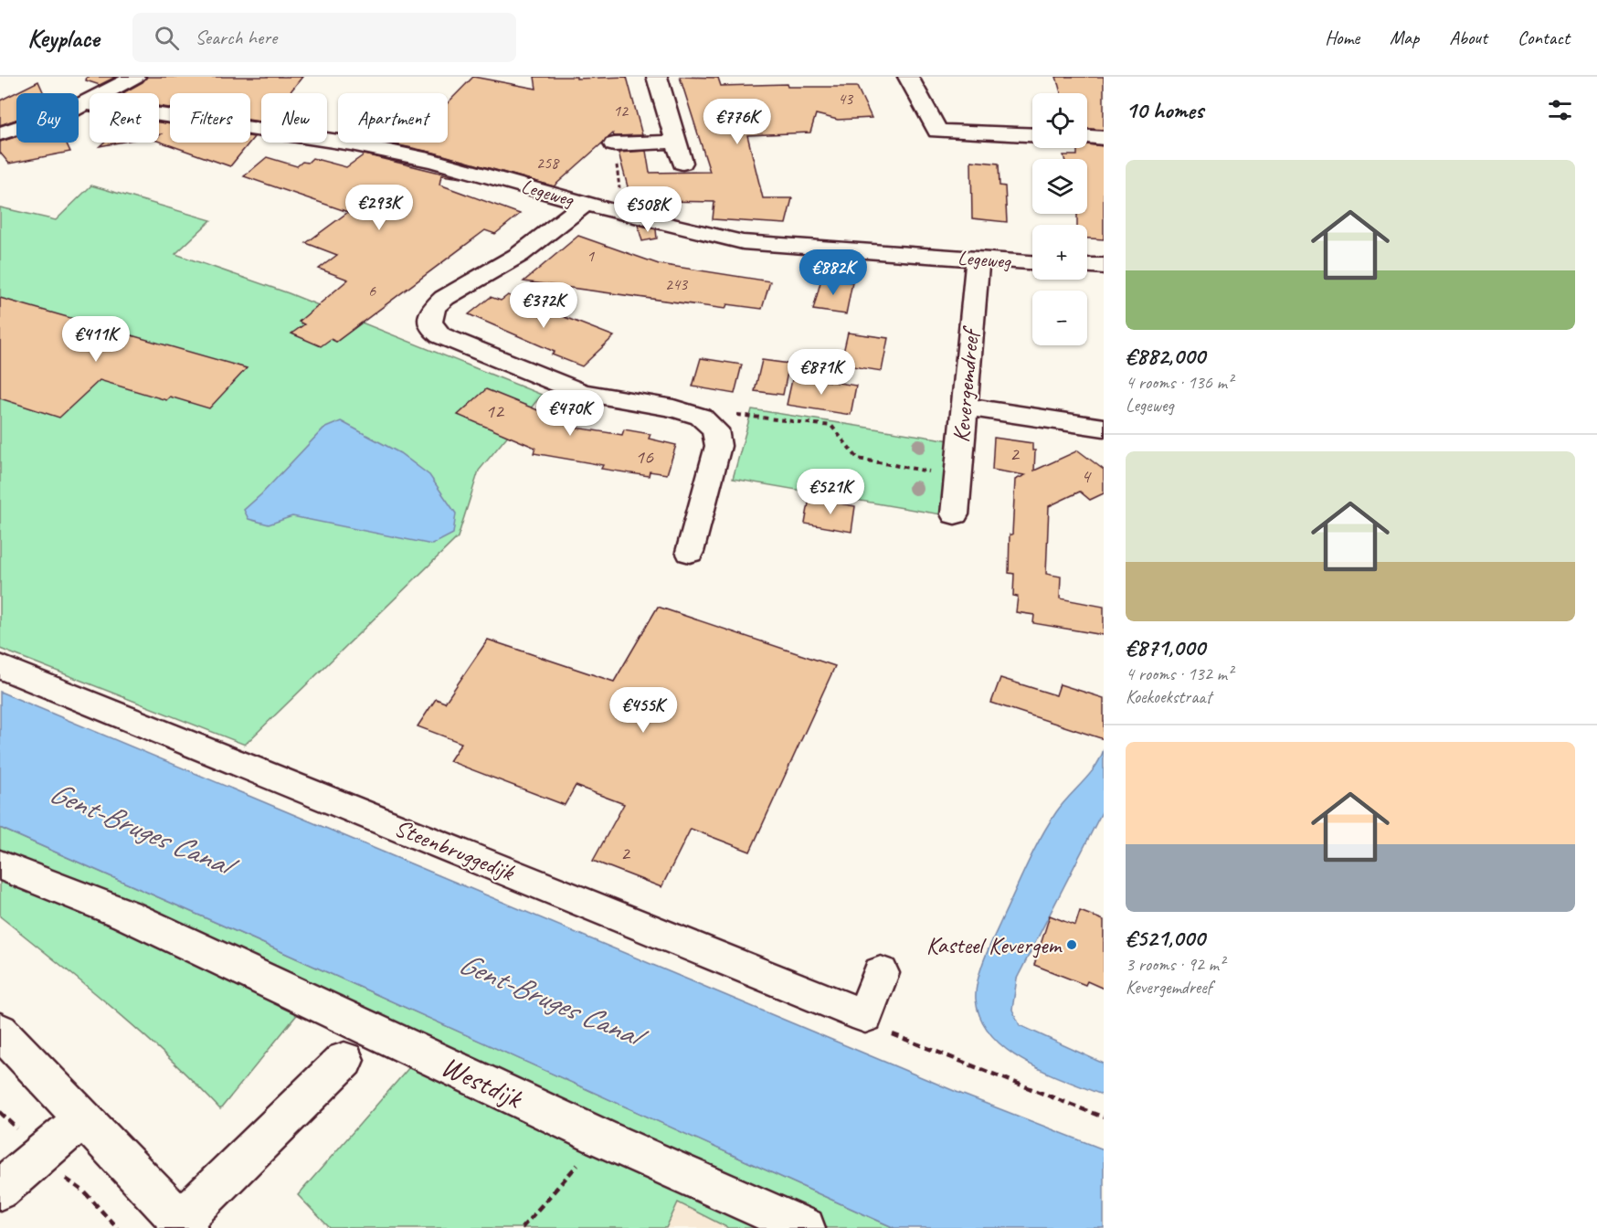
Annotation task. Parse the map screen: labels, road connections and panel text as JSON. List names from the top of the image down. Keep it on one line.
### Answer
{"streets":{"street":["Legeweg","Kevergemdreef","Steenbruggedijk","Westdijk"]},"crossings":[["Legeweg","Kevergemdreef"]],"water":["Gent-Bruges Canal"],"places":["Kasteel Kevergem"],"house_numbers":["43","12","258","1","243","6","12","2","16","4","2"],"page":{"header":"Keyplace","search":"Search here","nav":["Home","Map","About","Contact"],"heading":"10 homes","map_buttons":["+","−"],"chip":["Buy","Rent","Filters","New","Apartment"],"price":["€776K","€293K","€508K","€882K","€372K","€411K","€871K","€470K","€521K","€455K"],"list":[{"name":"€882,000","note":"4 rooms · 136 m² · Legeweg"},{"name":"€871,000","note":"4 rooms · 132 m² · Koekoekstraat"},{"name":"€521,000","note":"3 rooms · 92 m² · Kevergemdreef"}]}}
